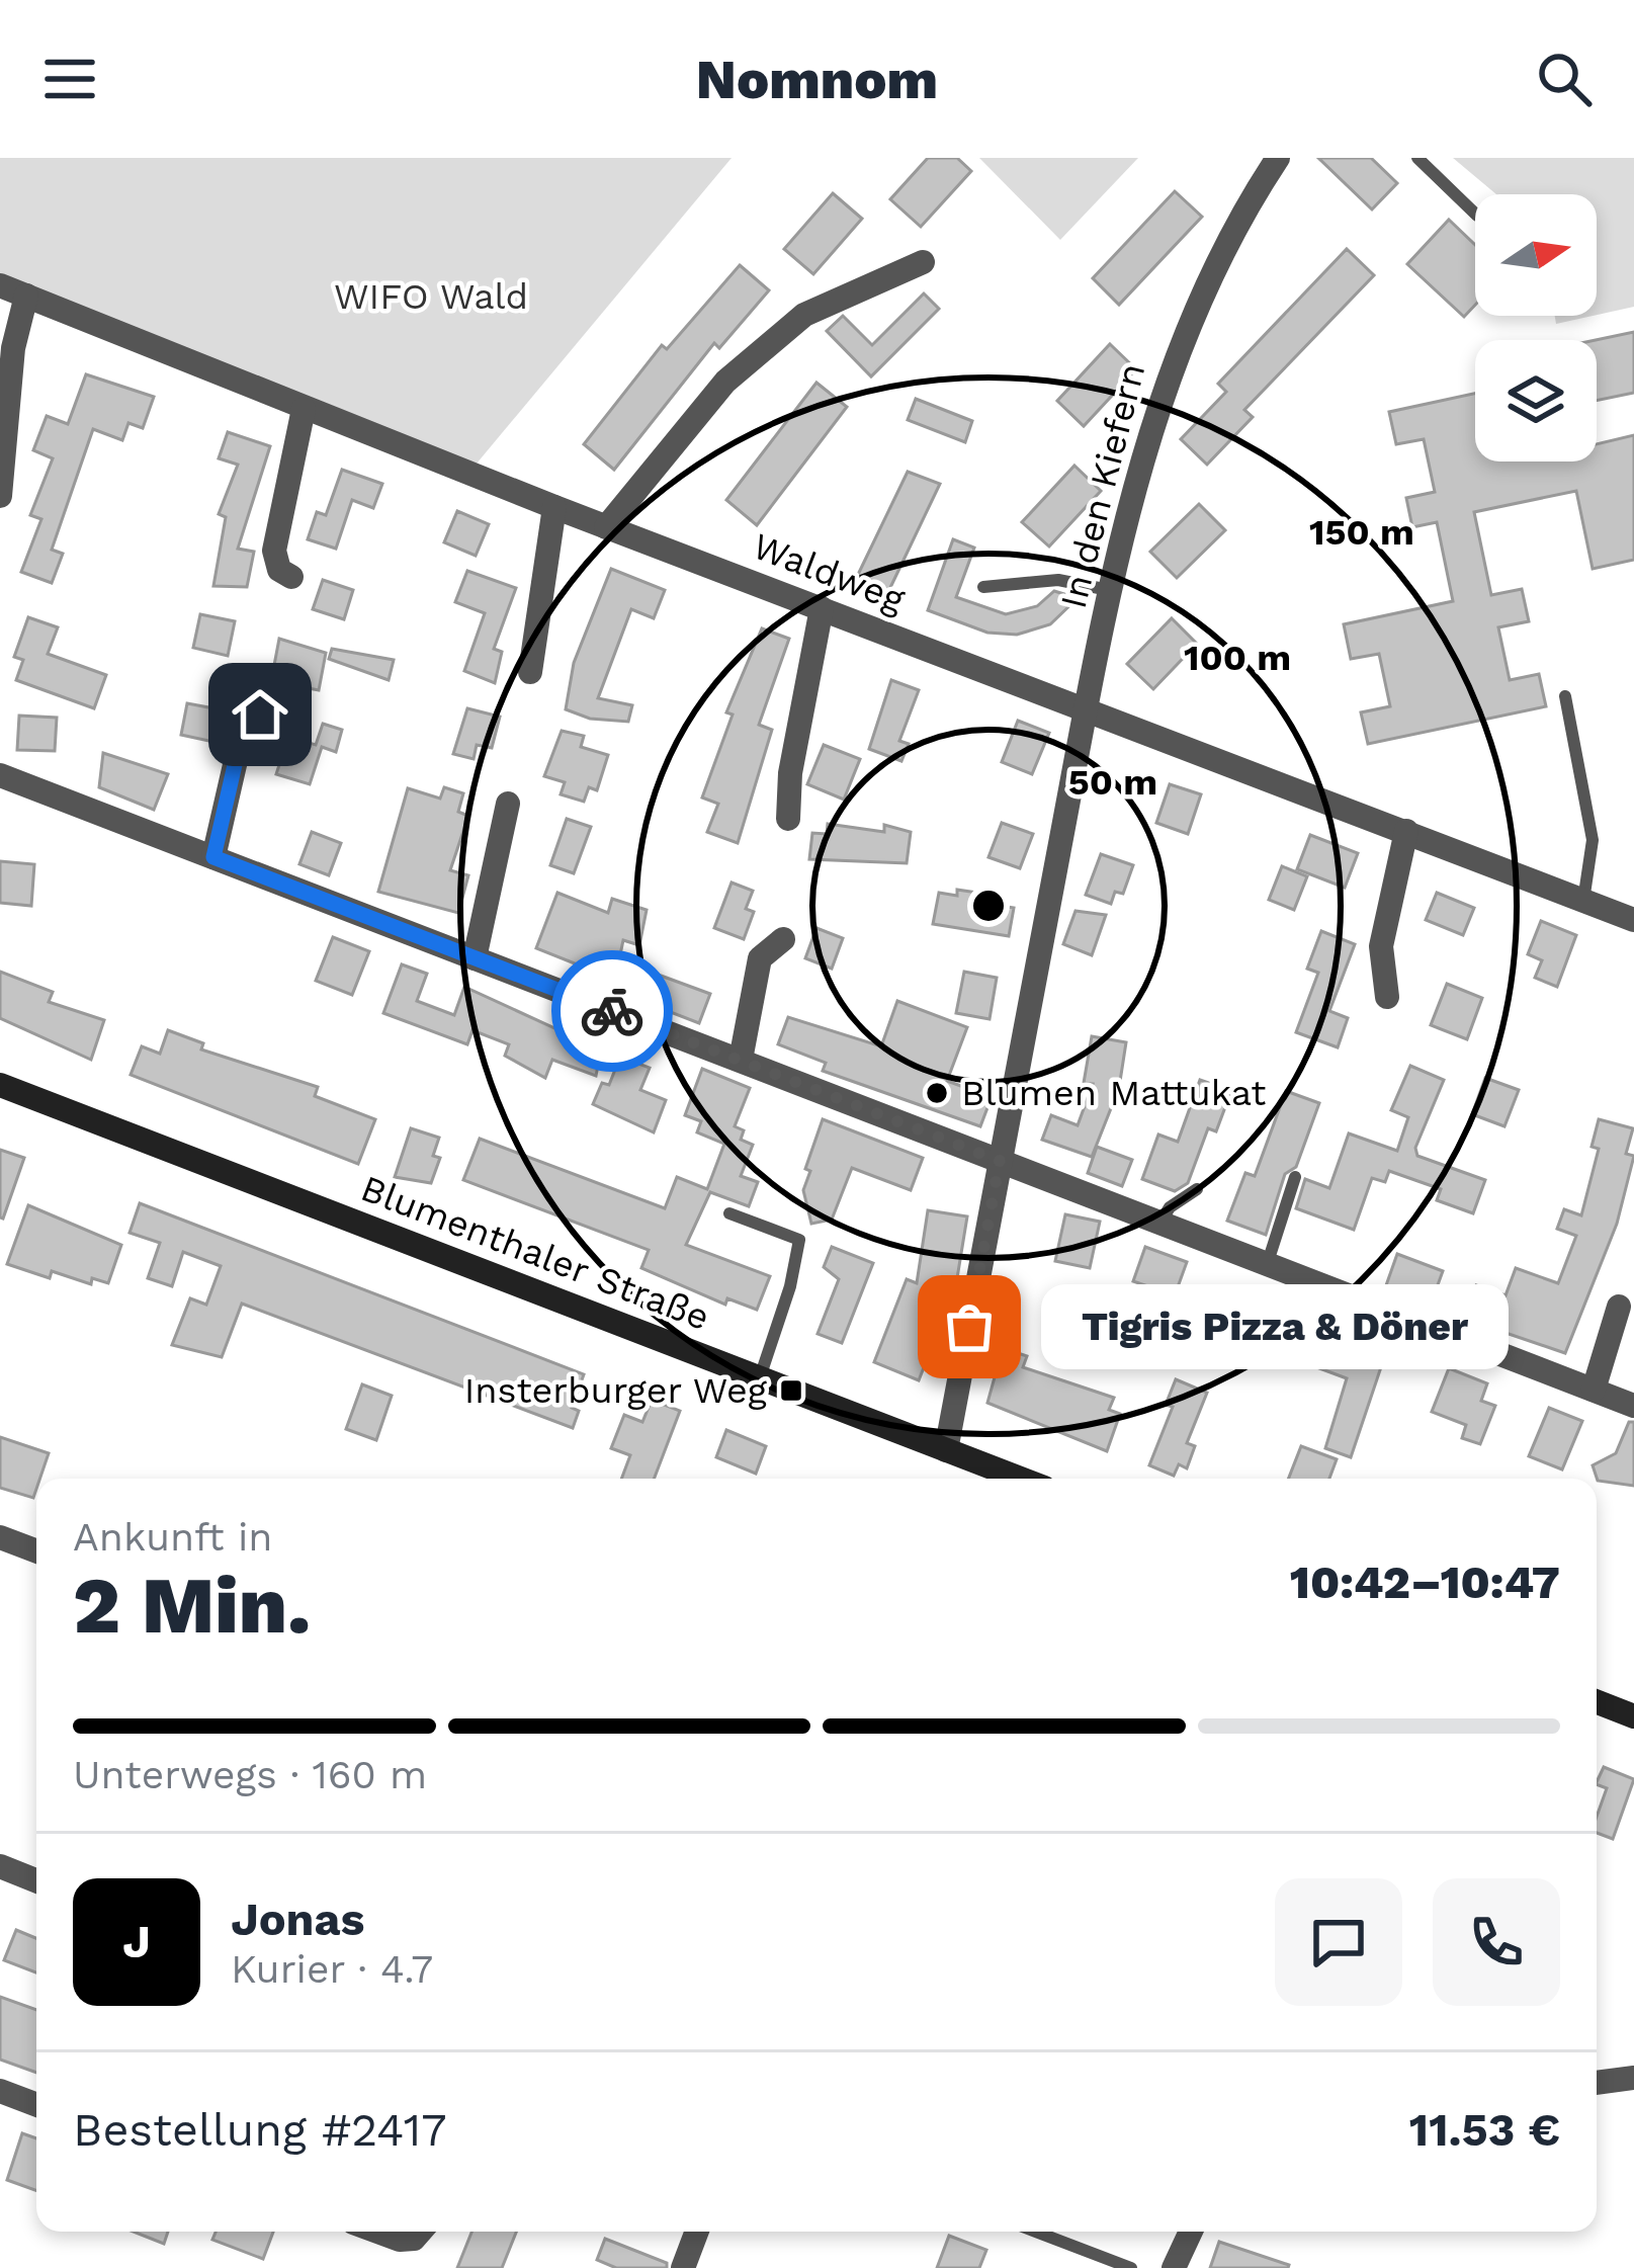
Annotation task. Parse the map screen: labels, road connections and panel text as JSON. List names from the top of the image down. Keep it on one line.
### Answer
{"streets":{"main road":["Blumenthaler Straße"],"street":["In den Kiefern","Waldweg"]},"crossings":[["In den Kiefern","Waldweg"]],"parks":["WIFO Wald"],"places":{"other":["Blumen Mattukat","Tigris Pizza & Döner"],"transit":["Insterburger Weg"]},"north":"right","page":{"header":"Nomnom","bubble":"Tigris Pizza & Döner","heading":["2 Min.","Ankunft in","10:42–10:47"],"panel":["Jonas","Kurier · 4.7","Bestellung #2417","11.53 €"],"bar":"Unterwegs · 160 m","round":"J"},"rings":["150 m","100 m","50 m"]}
